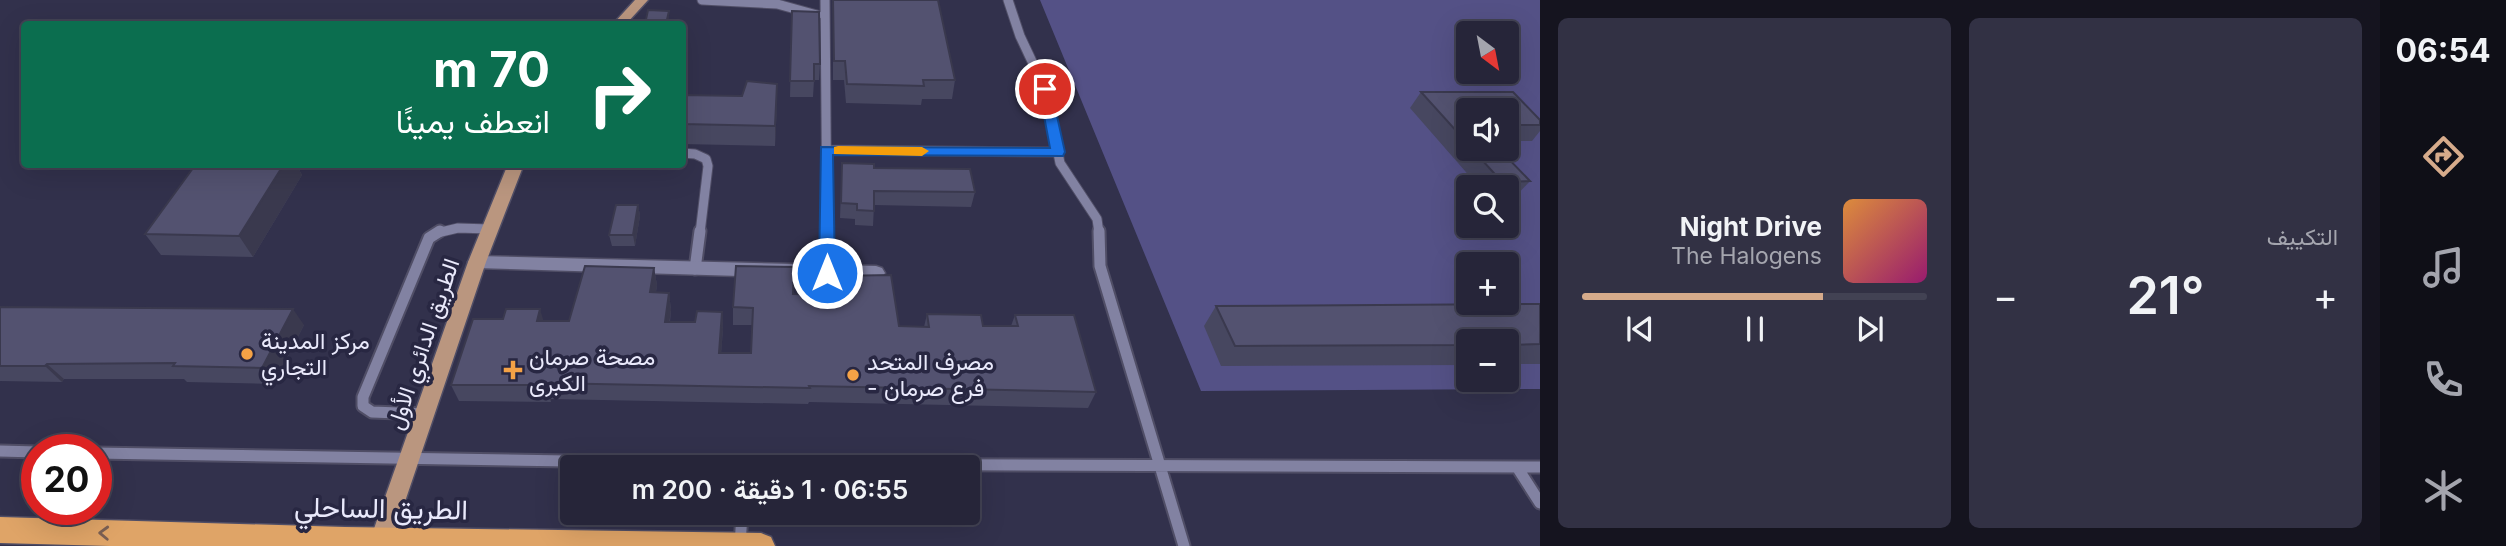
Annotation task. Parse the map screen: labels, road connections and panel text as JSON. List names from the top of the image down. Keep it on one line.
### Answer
{"streets":{"highway":["الطريق الساحلي"],"main road":["الطريق الدائري الأول"]},"crossings":[["الطريق الدائري الأول","الطريق الساحلي"]],"one_way":["الطريق الساحلي"],"places":{"other":["مركز المدينة التجاري","مصرف المتحد - فرع صرمان"],"health":["مصحة صرمان الكبرى"]},"north":"bottom right","page":{"tabs":"06:54","tile":"التكييف","map_buttons":["+","−"],"turn":["70 m","انعطف يمينًا"],"song":["Night Drive","The Halogens"],"heat":["−","21°","+"],"limit":"20","trip":"06:55 · 1 دقيقة · 200 m"}}
